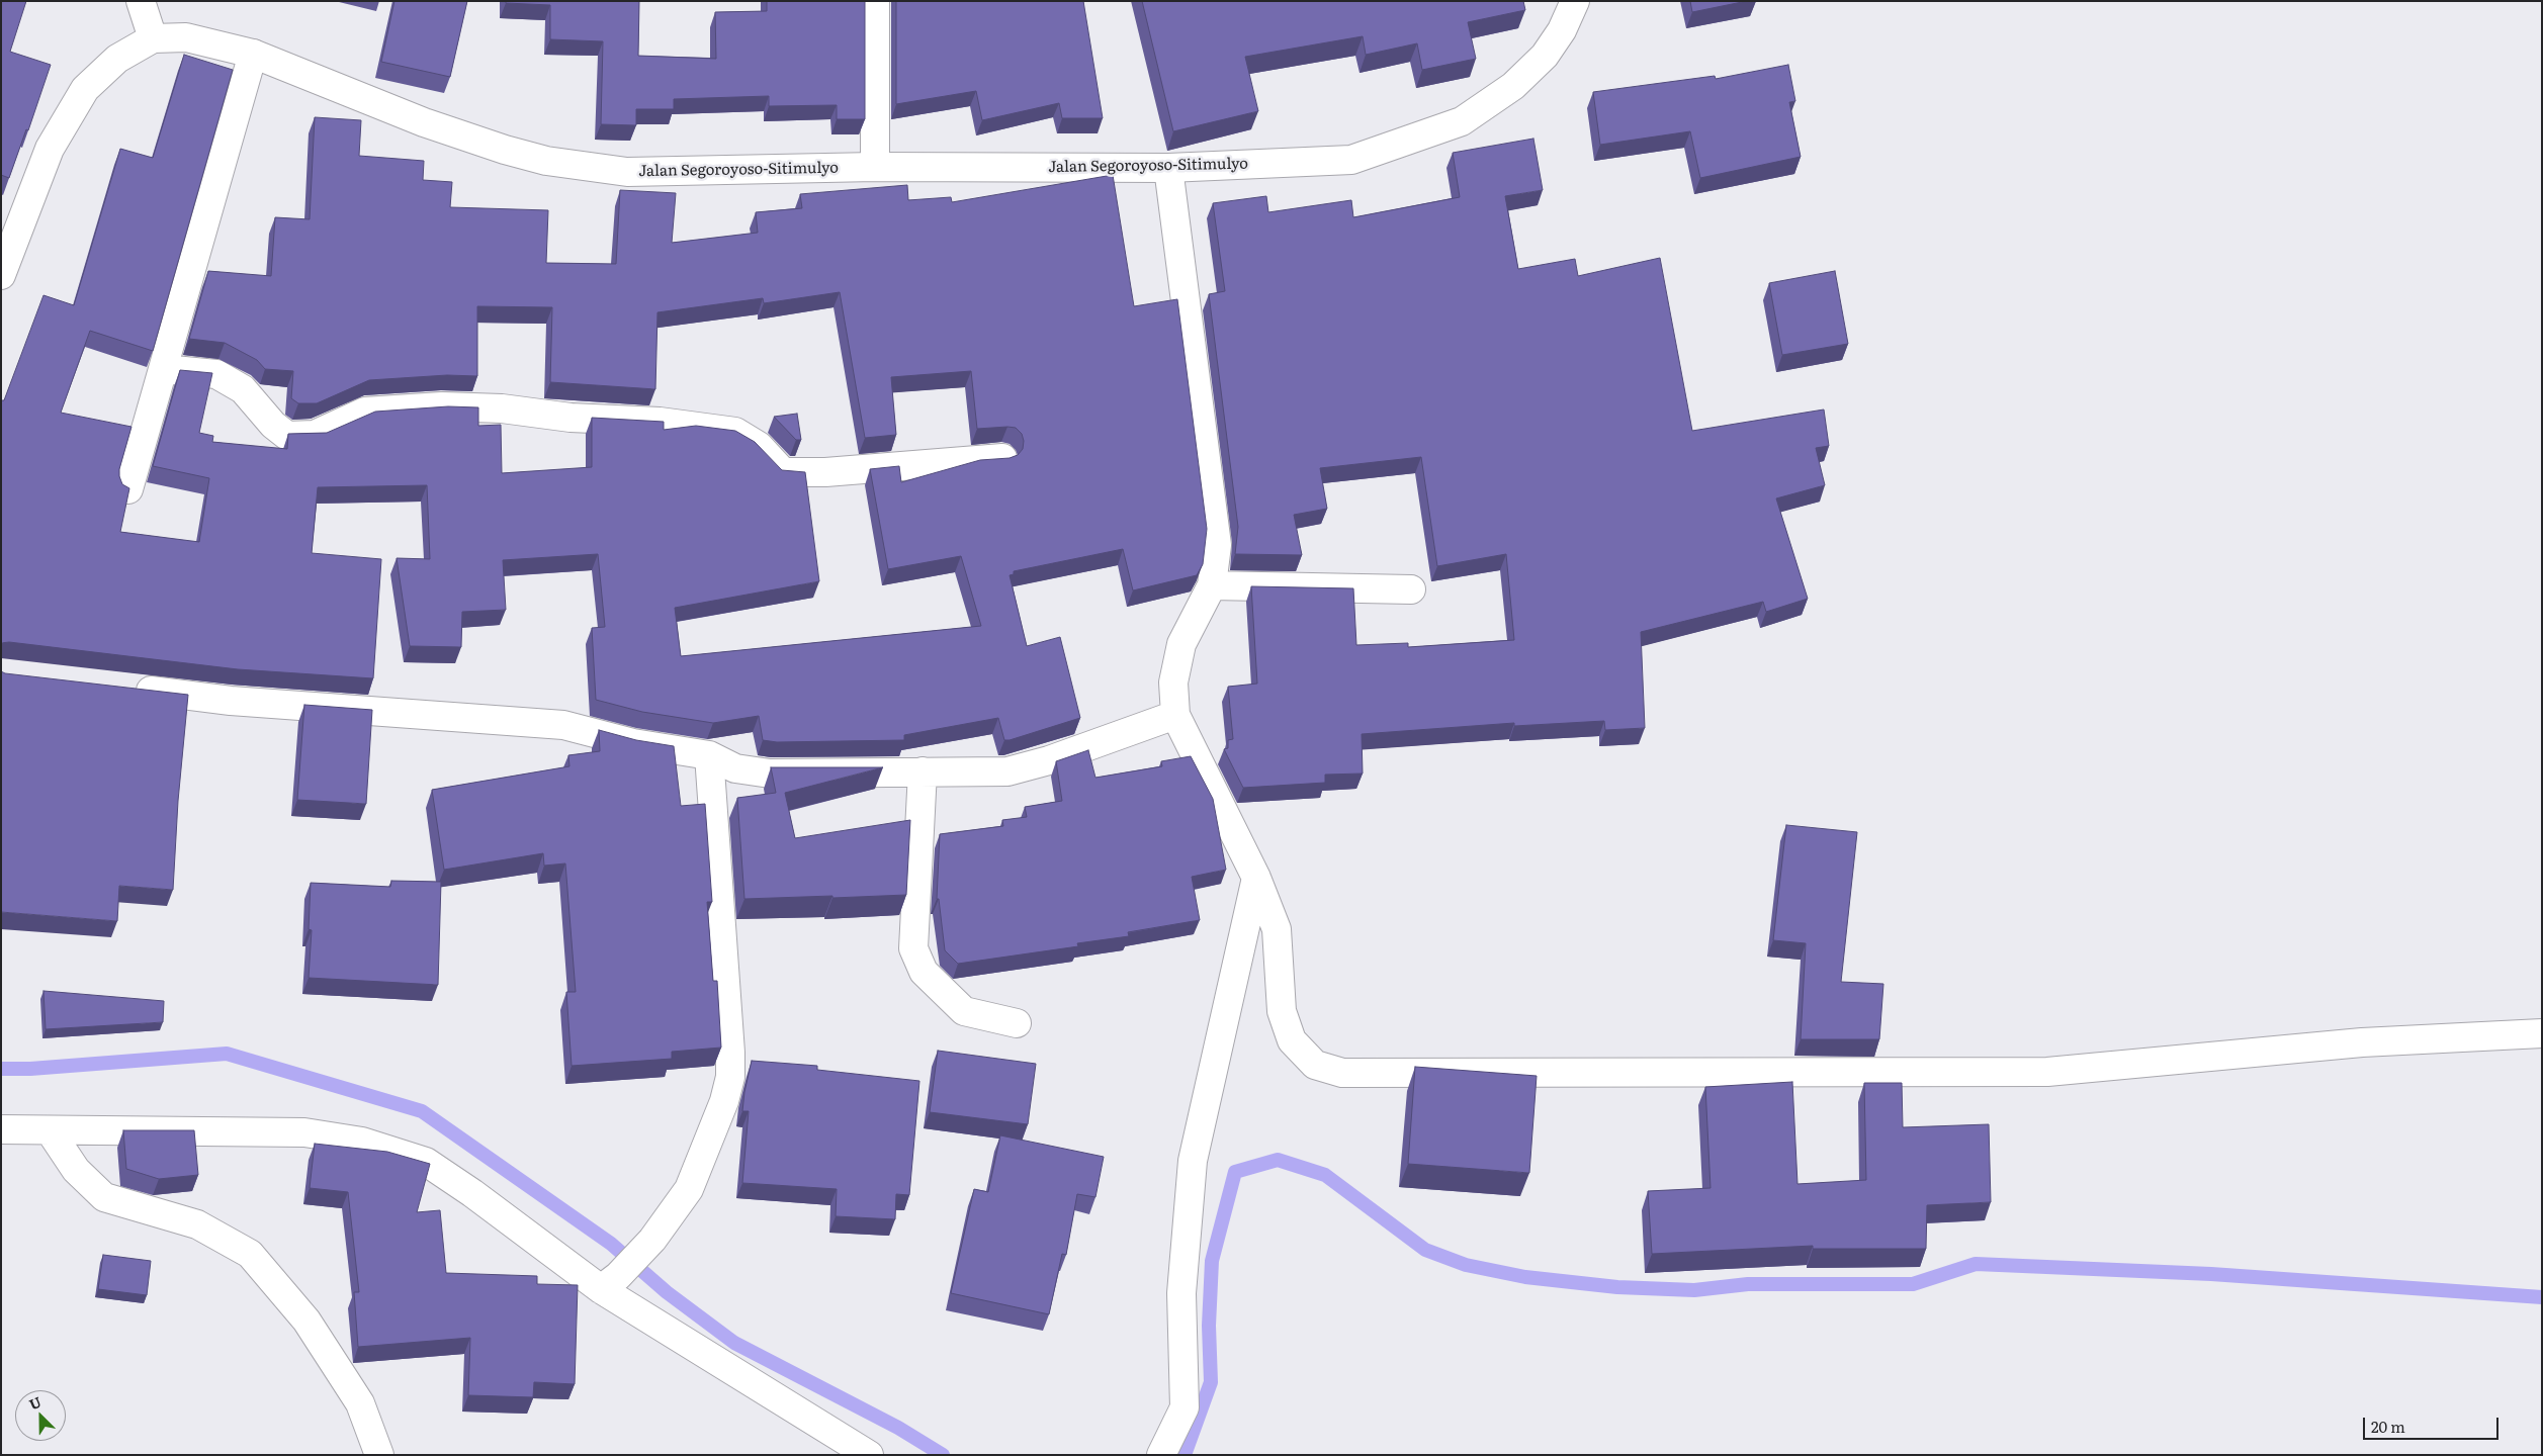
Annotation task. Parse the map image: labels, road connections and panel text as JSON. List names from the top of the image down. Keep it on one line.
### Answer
{"streets":{"street":["Jalan Segoroyoso-Sitimulyo"]},"scale_bar":"20 m","north":"top left"}
